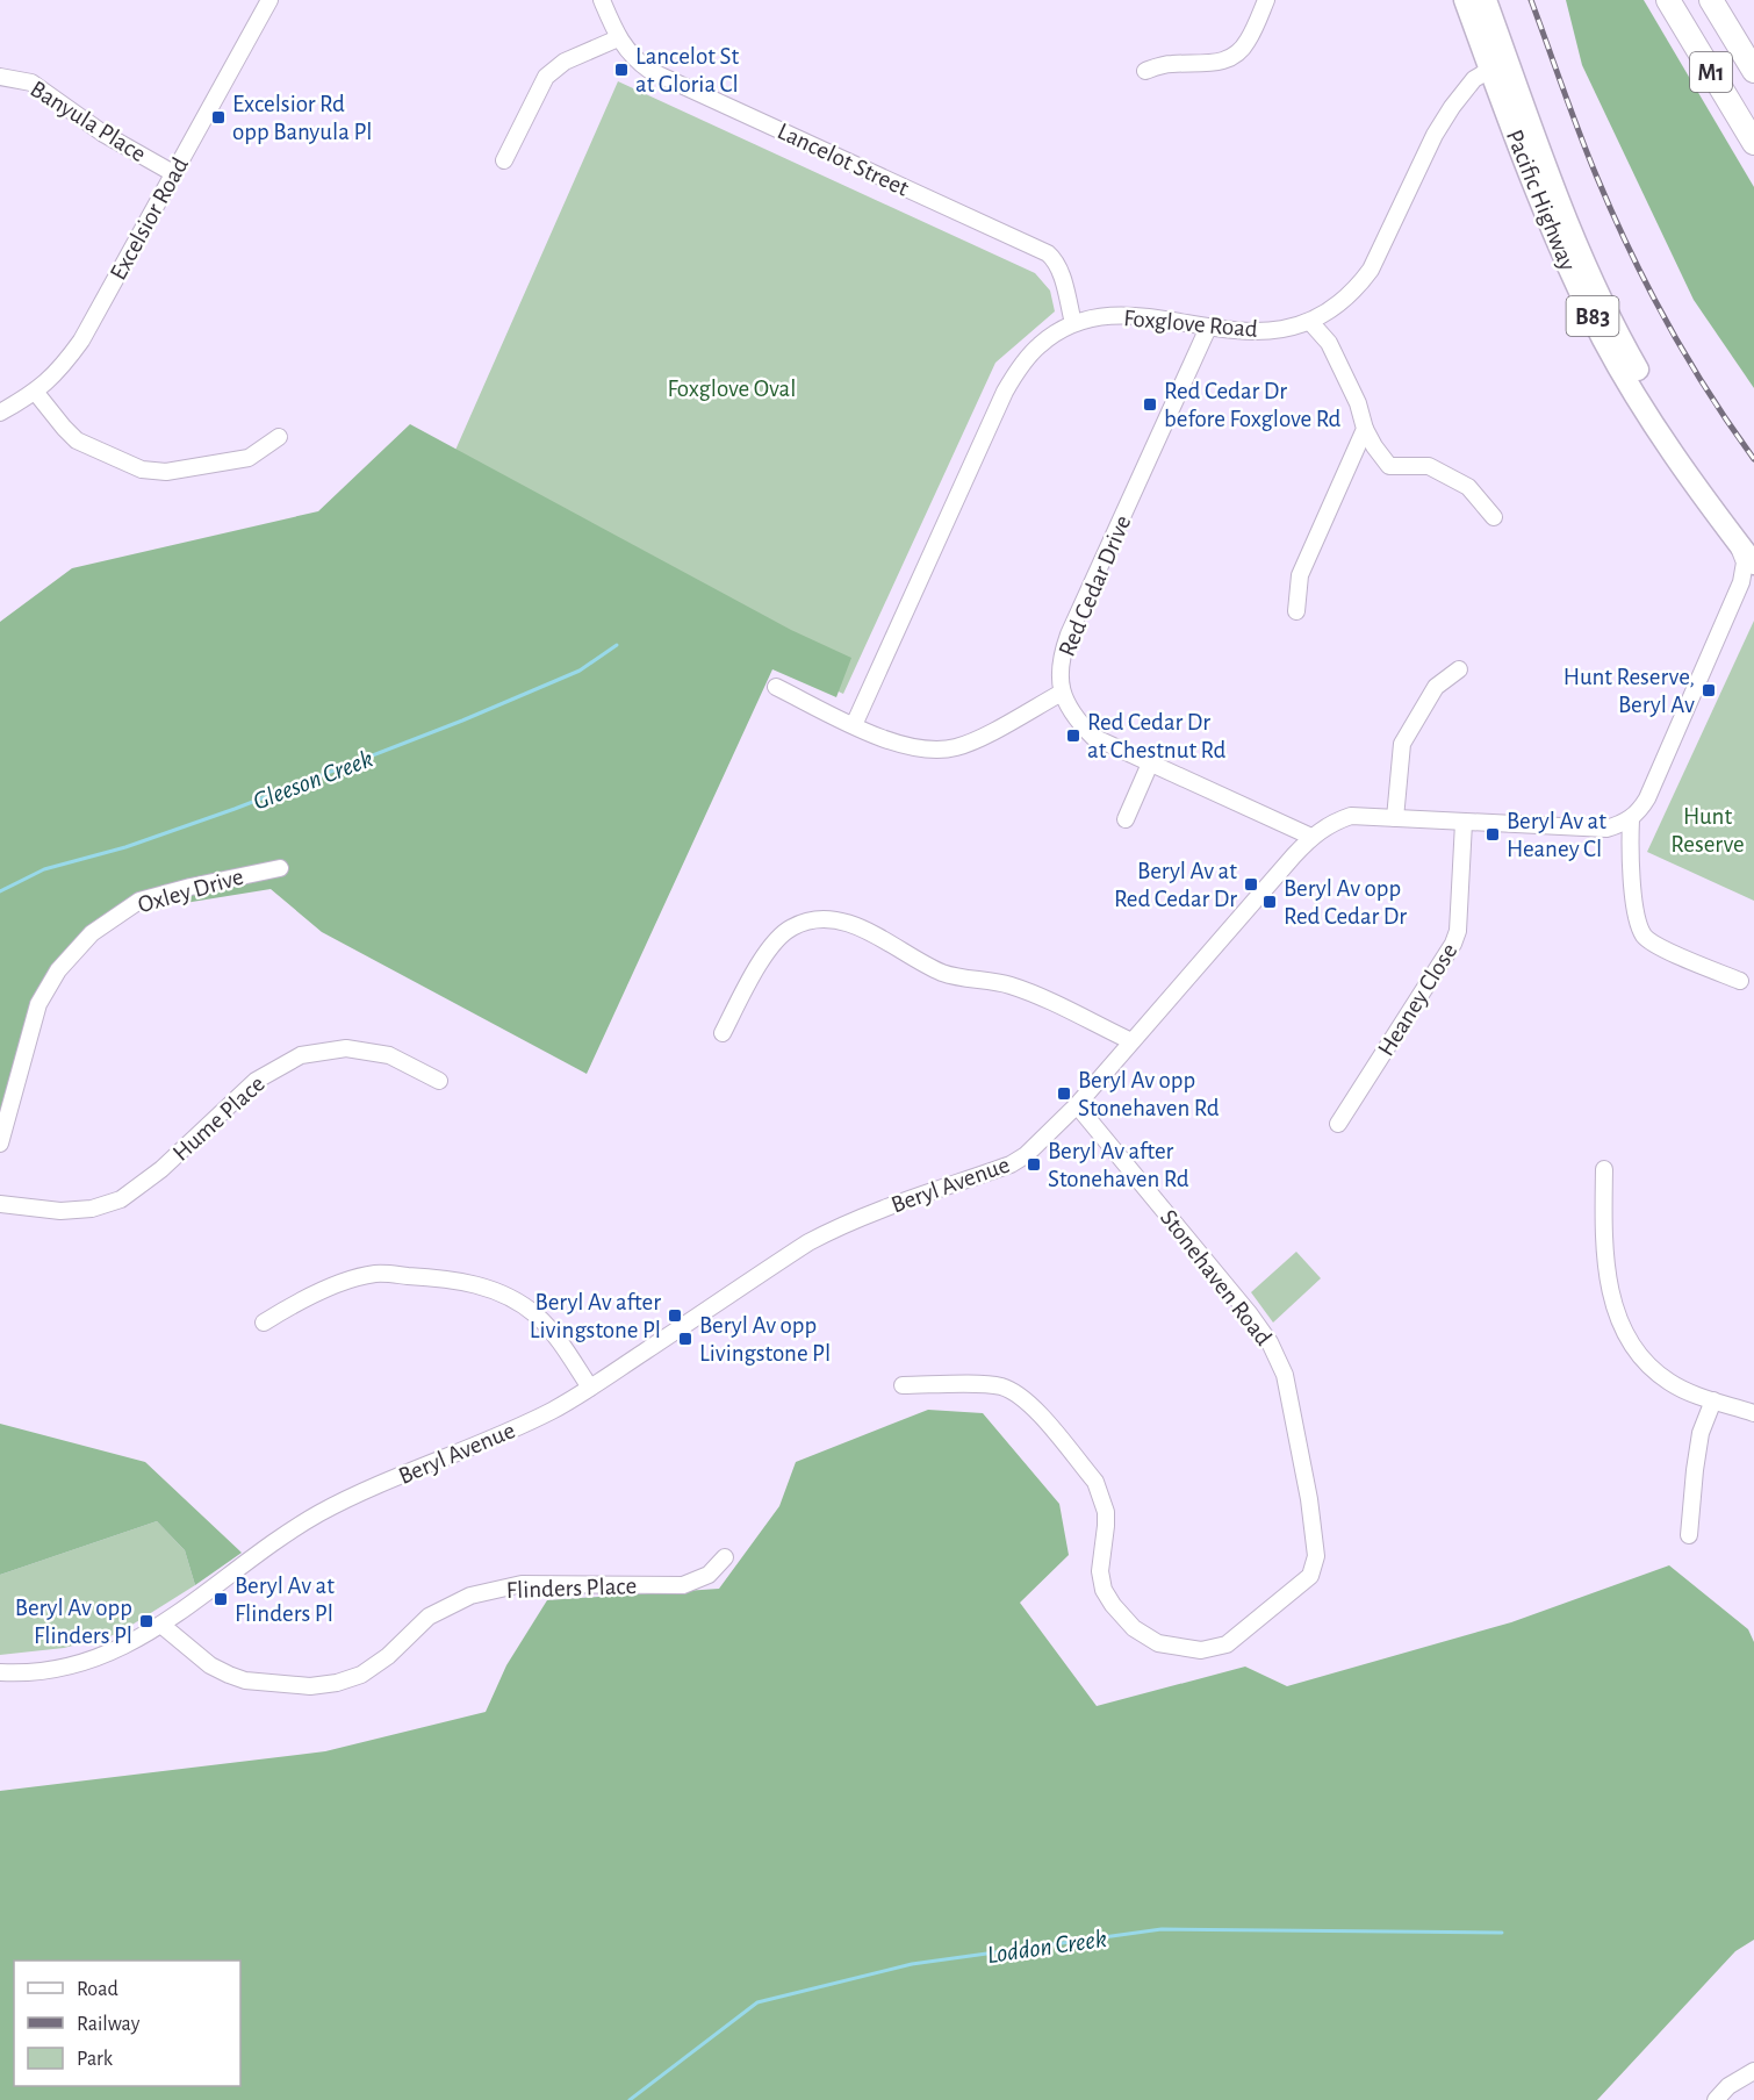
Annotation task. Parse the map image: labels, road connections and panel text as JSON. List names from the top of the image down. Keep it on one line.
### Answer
{"streets":{"highway":["M1"],"main road":["Pacific Highway","B83"],"street":["Banyula Place","Lancelot Street","Excelsior Road","Foxglove Road","Red Cedar Drive","Oxley Drive","Heaney Close","Hume Place","Beryl Avenue","Stonehaven Road","Flinders Place"]},"crossings":[["Banyula Place","Excelsior Road"],["Lancelot Street","Foxglove Road"],["Pacific Highway","Foxglove Road"],["Foxglove Road","Red Cedar Drive"],["Red Cedar Drive","Beryl Avenue"],["Heaney Close","Beryl Avenue"],["Beryl Avenue","Stonehaven Road"],["Beryl Avenue","Flinders Place"]],"water":["Gleeson Creek","Loddon Creek"],"parks":["Foxglove Oval","Hunt Reserve"],"places":{"transit":["Lancelot St at Gloria Cl","Excelsior Rd opp Banyula Pl","Red Cedar Dr before Foxglove Rd","Hunt Reserve, Beryl Av","Red Cedar Dr at Chestnut Rd","Beryl Av at Heaney Cl","Beryl Av at Red Cedar Dr","Beryl Av opp Red Cedar Dr","Beryl Av opp Stonehaven Rd","Beryl Av after Stonehaven Rd","Beryl Av after Livingstone Pl","Beryl Av opp Livingstone Pl","Beryl Av at Flinders Pl","Beryl Av opp Flinders Pl"]},"legend":["Road","Railway","Park"]}
